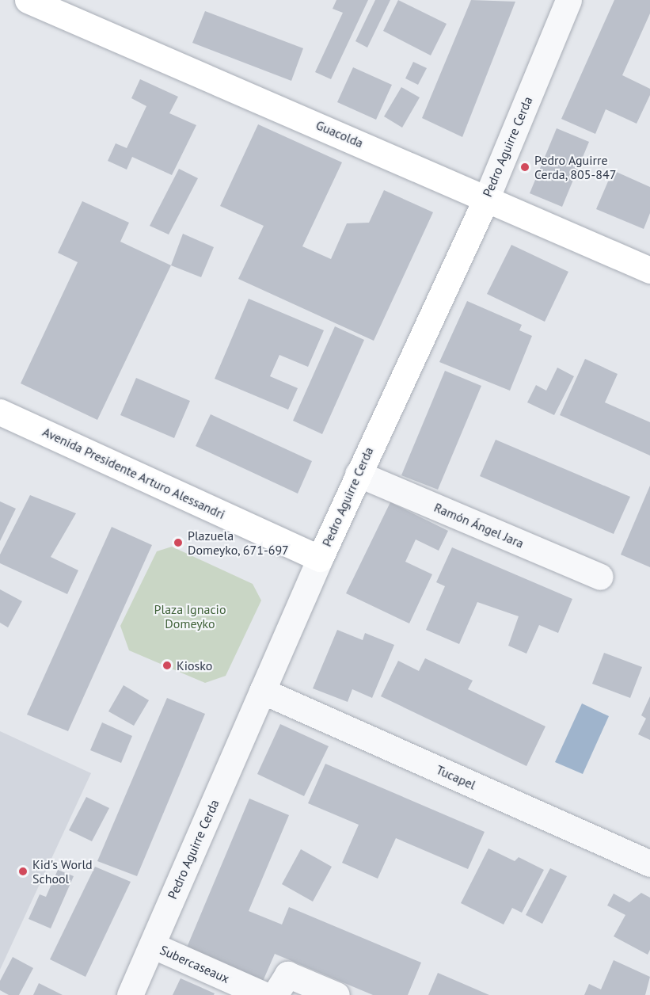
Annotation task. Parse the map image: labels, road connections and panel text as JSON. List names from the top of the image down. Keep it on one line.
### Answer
{"streets":{"main road":["Guacolda","Pedro Aguirre Cerda","Avenida Presidente Arturo Alessandri"],"street":["Ramón Ángel Jara","Tucapel","Subercaseaux"]},"crossings":[["Guacolda","Pedro Aguirre Cerda"],["Pedro Aguirre Cerda","Avenida Presidente Arturo Alessandri"],["Pedro Aguirre Cerda","Ramón Ángel Jara"],["Pedro Aguirre Cerda","Tucapel"],["Pedro Aguirre Cerda","Subercaseaux"]],"parks":["Plaza Ignacio Domeyko"],"places":["Pedro Aguirre Cerda, 805-847","Plazuela Domeyko, 671-697","Kiosko","Kid's World School"]}
